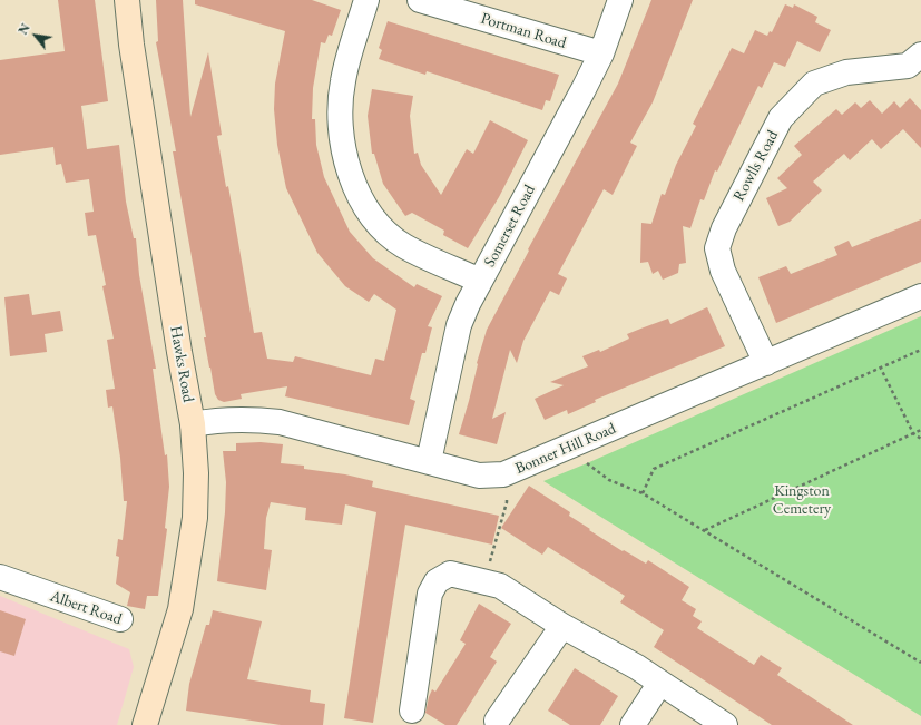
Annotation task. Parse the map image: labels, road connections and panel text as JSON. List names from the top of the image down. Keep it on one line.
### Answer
{"streets":{"street":["Portman Road","Rowlls Road","Somerset Road","Hawks Road","Bonner Hill Road","Albert Road"]},"crossings":[["Portman Road","Somerset Road"],["Rowlls Road","Bonner Hill Road"],["Somerset Road","Bonner Hill Road"],["Hawks Road","Bonner Hill Road"]],"parks":["Kingston Cemetery"],"north":"top left"}
